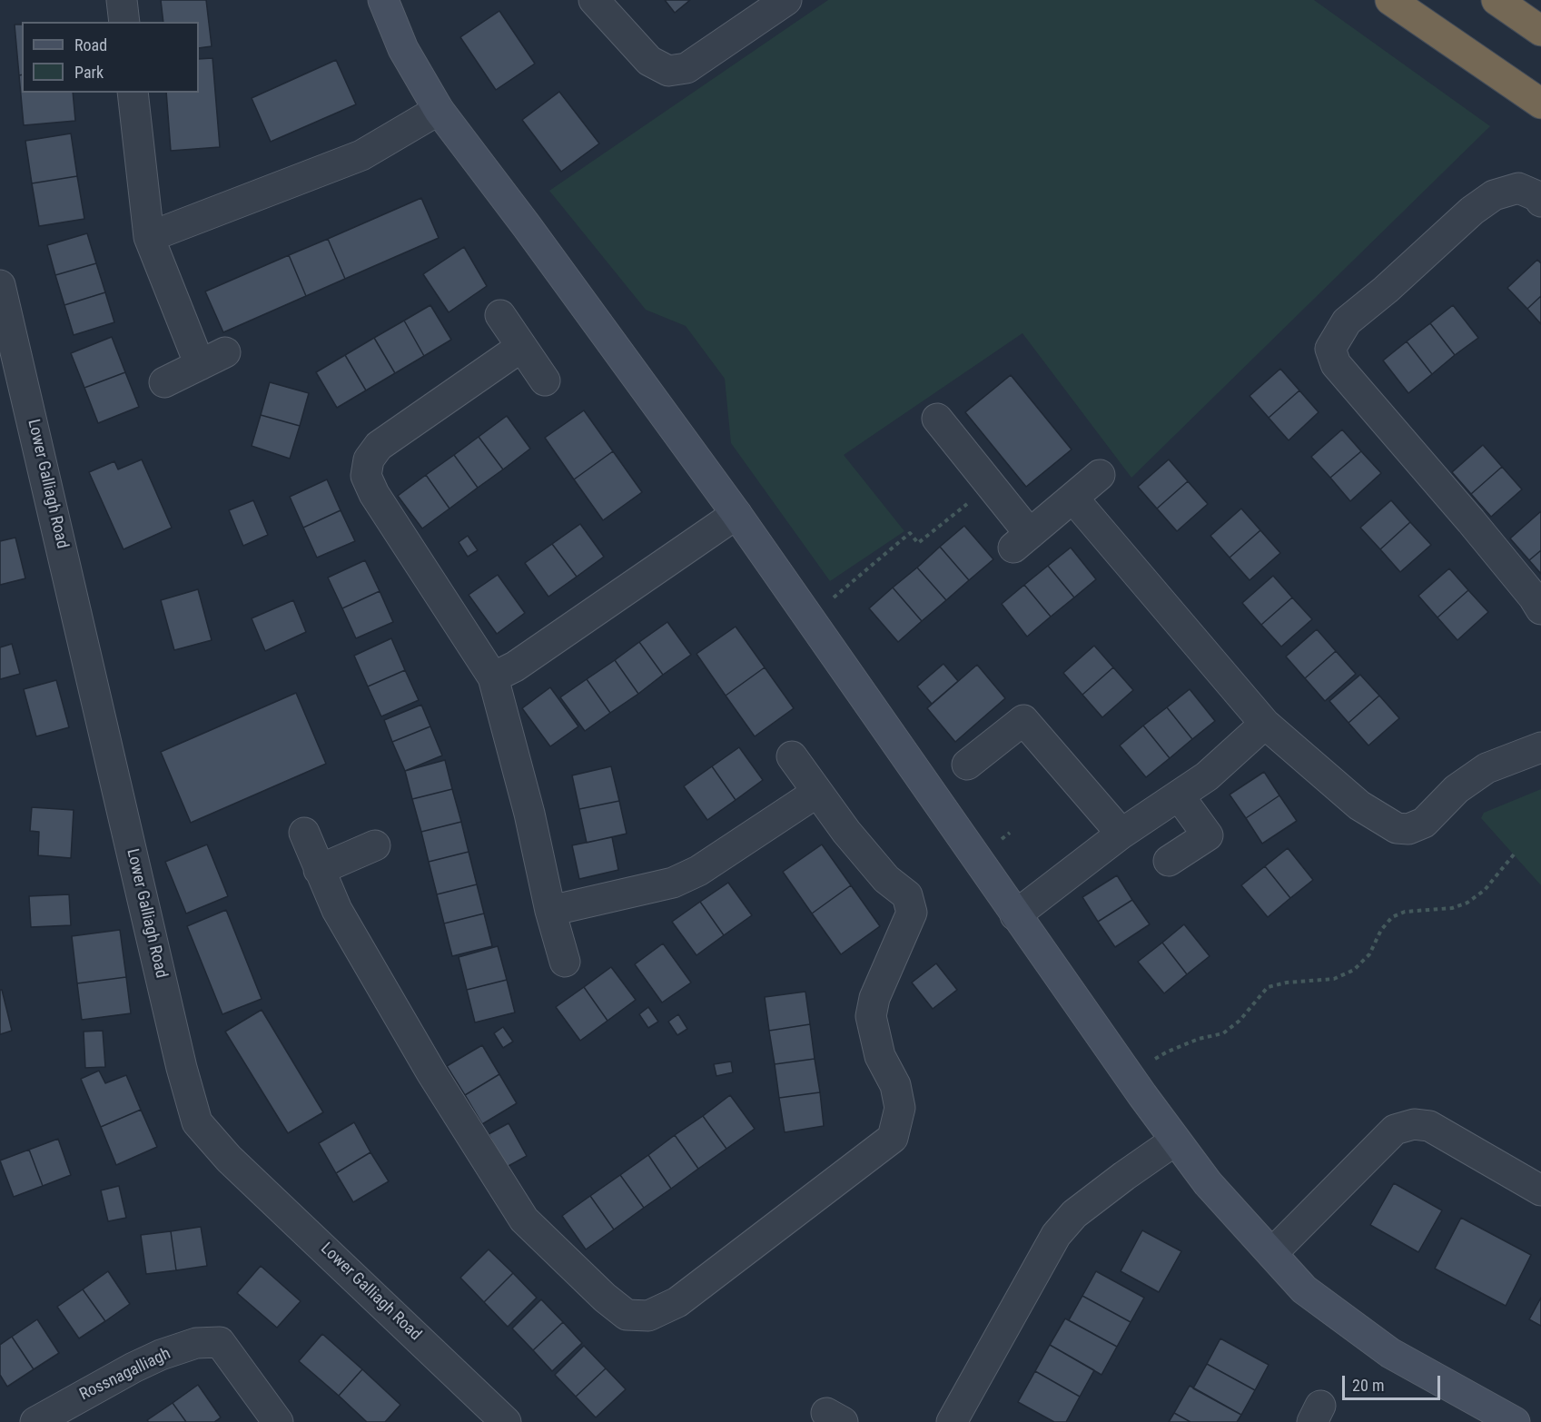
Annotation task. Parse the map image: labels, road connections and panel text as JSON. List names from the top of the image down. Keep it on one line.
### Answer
{"streets":{"street":["Lower Galliagh Road","Rossnagalliagh"]},"legend":["Road","Park"],"scale_bar":"20 m"}
